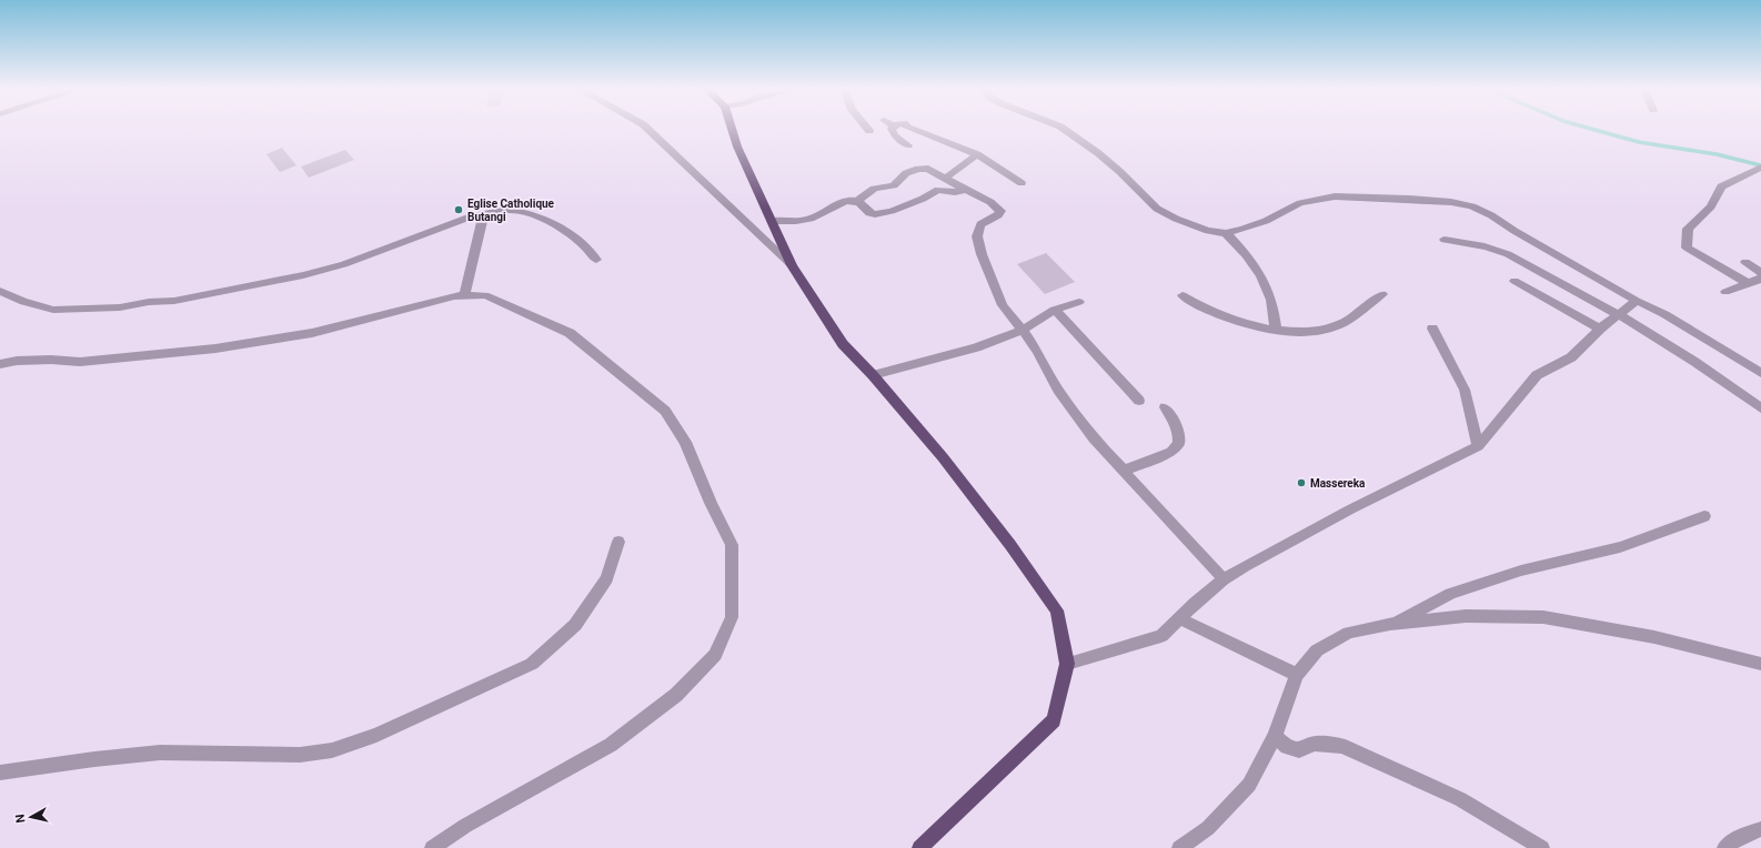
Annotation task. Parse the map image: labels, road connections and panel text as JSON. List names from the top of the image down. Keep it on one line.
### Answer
{"places":["Eglise Catholique Butangi","Massereka"],"north":"left"}
